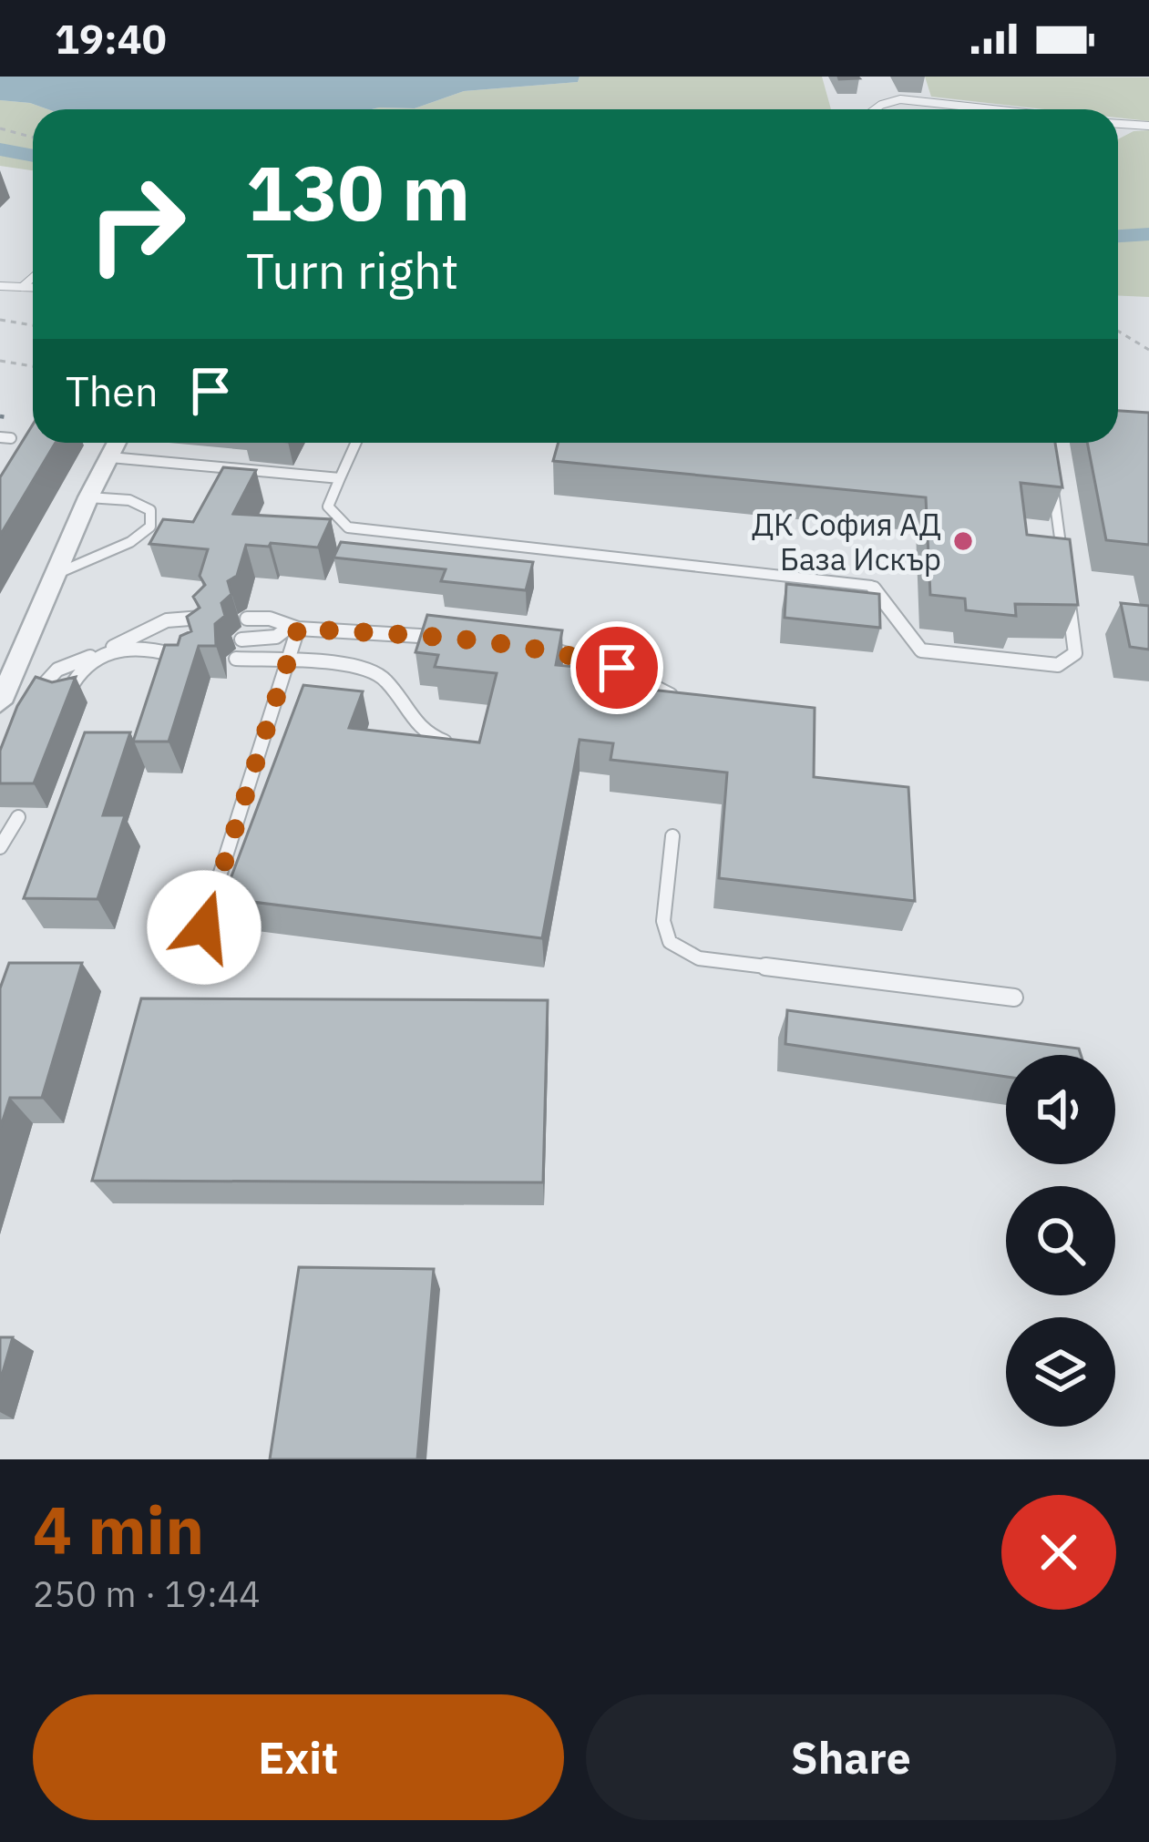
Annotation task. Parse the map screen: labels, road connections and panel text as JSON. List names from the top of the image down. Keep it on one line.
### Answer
{"places":["ДК София АД База Искър"],"page":{"status":"19:40","turn":["130 m","Turn right"],"then":"Then","heading":["4 min","250 m · 19:44"],"buttons":["Exit","Share"]}}
